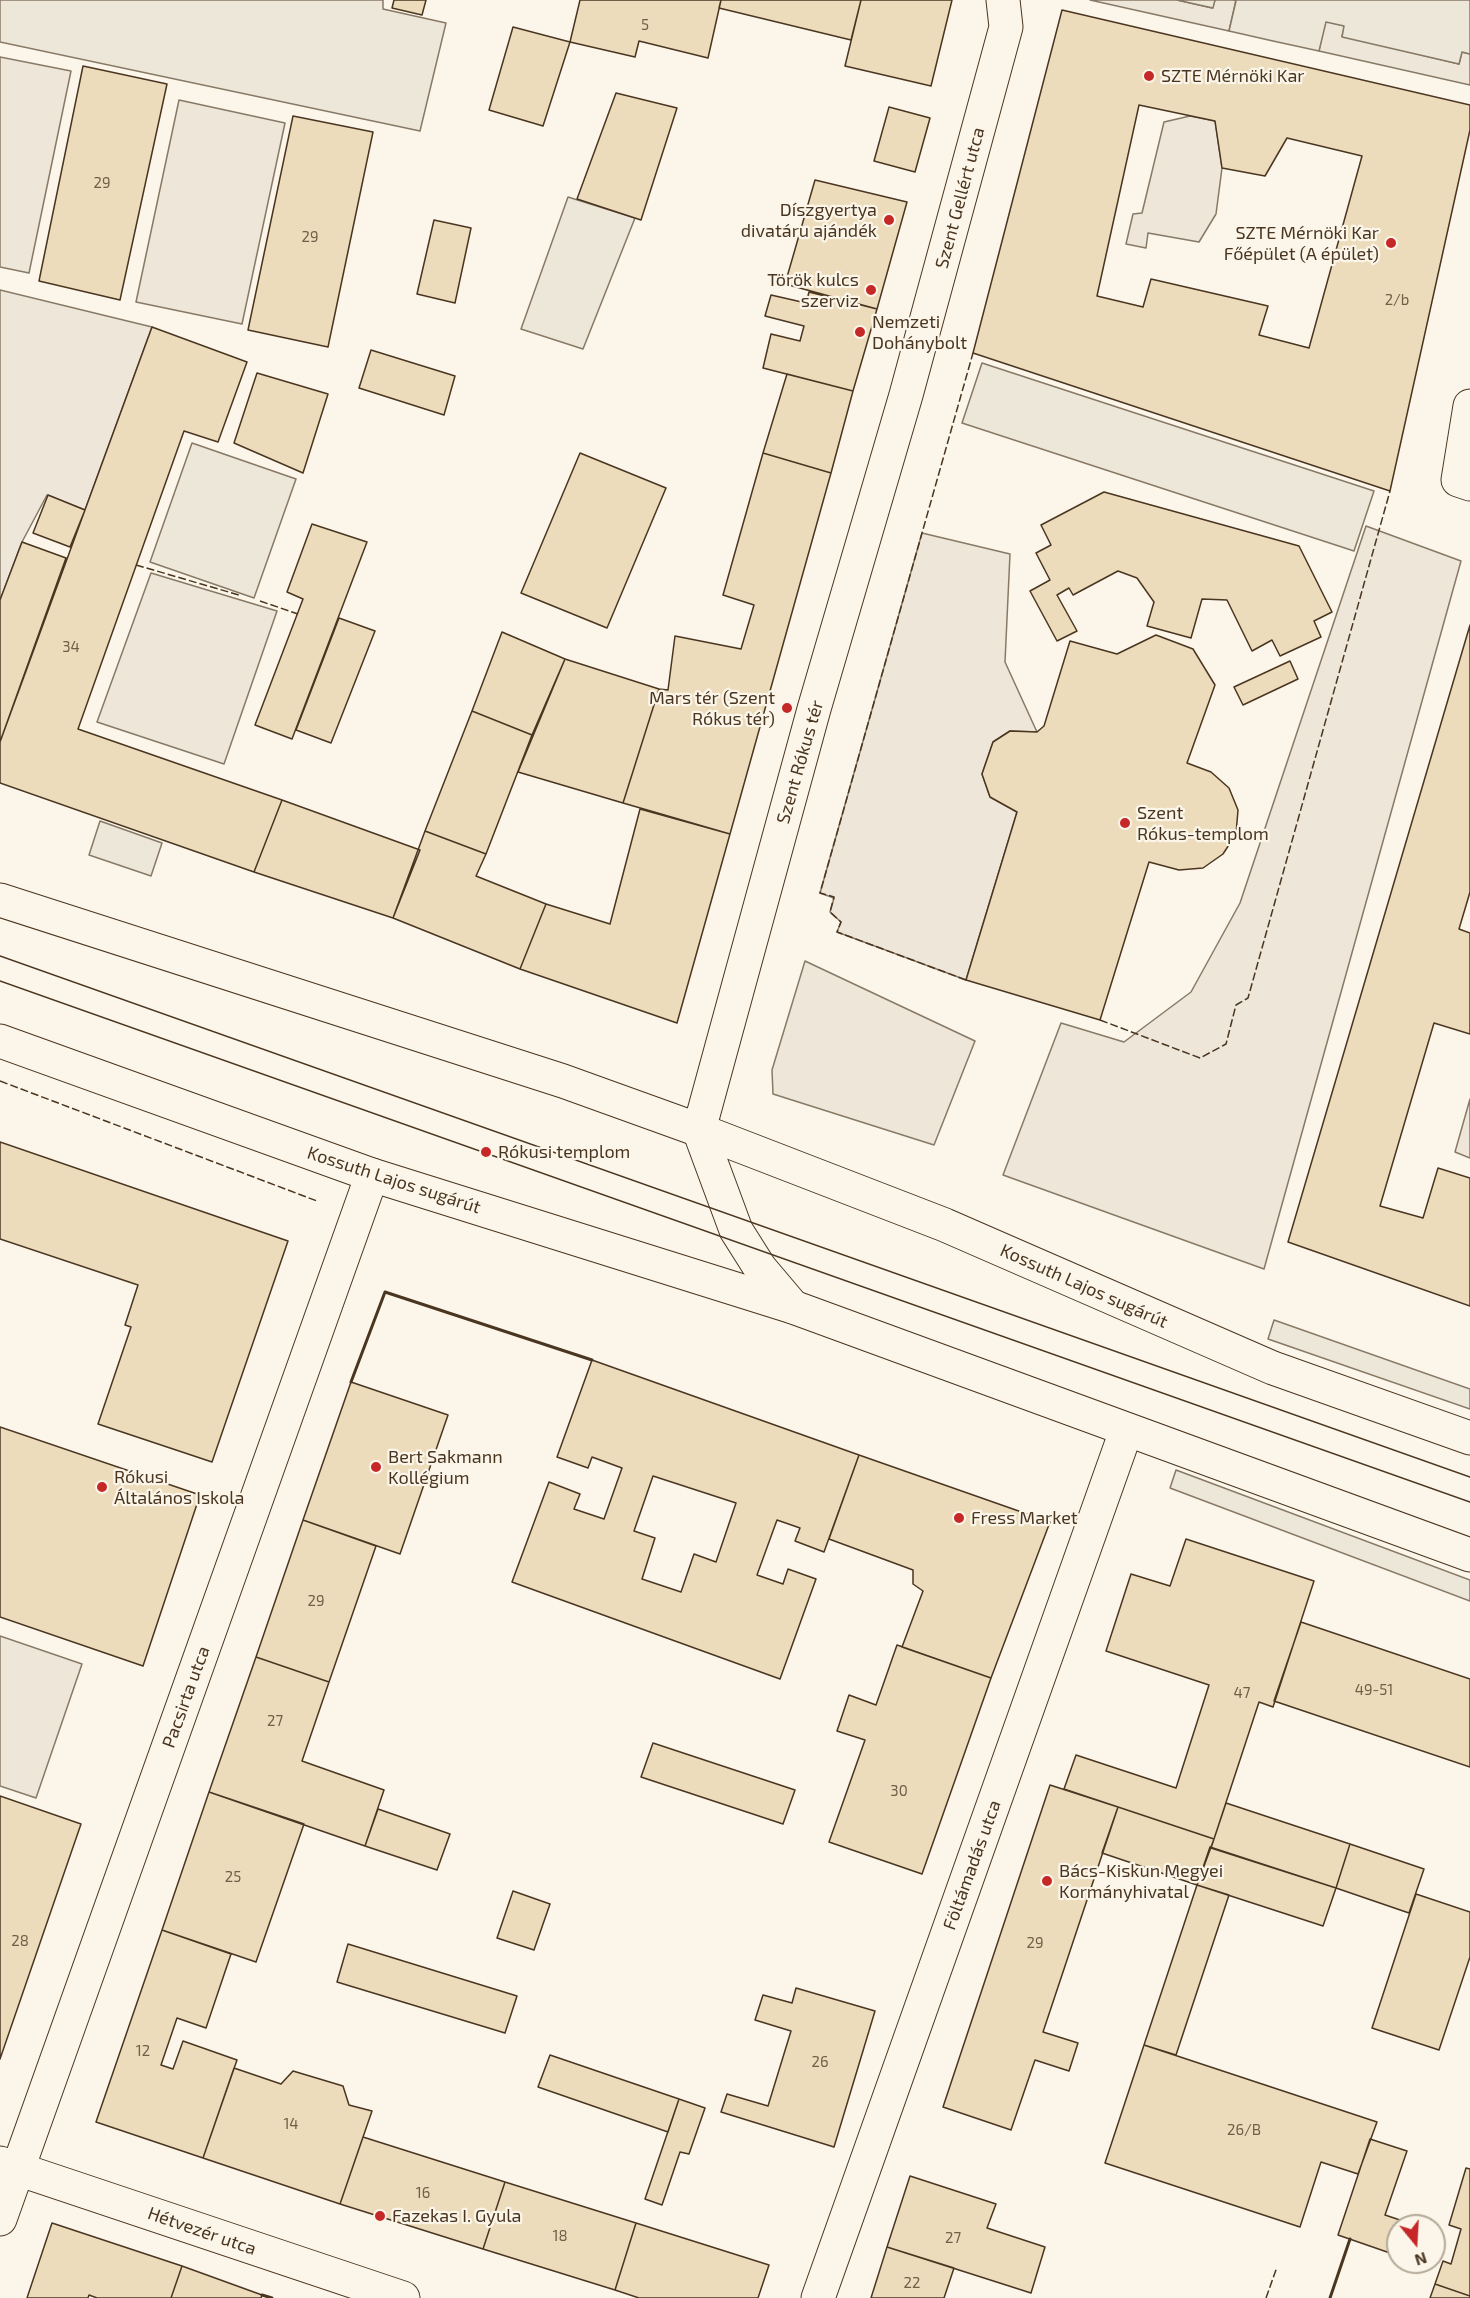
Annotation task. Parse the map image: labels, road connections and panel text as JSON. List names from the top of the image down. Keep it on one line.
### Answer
{"streets":{"street":["Szent Gellért utca","Szent Rókus tér","Kossuth Lajos sugárút","Pacsirta utca","Föltámadás utca","Hétvezér utca"]},"crossings":[["Szent Gellért utca","Szent Rókus tér"],["Szent Rókus tér","Kossuth Lajos sugárút"],["Kossuth Lajos sugárút","Pacsirta utca"],["Kossuth Lajos sugárút","Föltámadás utca"],["Pacsirta utca","Hétvezér utca"]],"places":["SZTE Mérnöki Kar","Díszgyertya divatáru ajándék","SZTE Mérnöki Kar Főépület (A épület)","Török kulcs szerviz","Nemzeti Dohánybolt","Mars tér (Szent Rókus tér)","Szent Rókus-templom","Rókusi templom","Bert Sakmann Kollégium","Rókusi Általános Iskola","Fress Market","Bács-Kiskun Megyei Kormányhivatal","Fazekas I. Gyula"],"house_numbers":["5","29","29","2/b","34","29","49-51","47","27","30","25","28","29","12","26","14","26/B","16","18","27","22"],"north":"bottom"}
